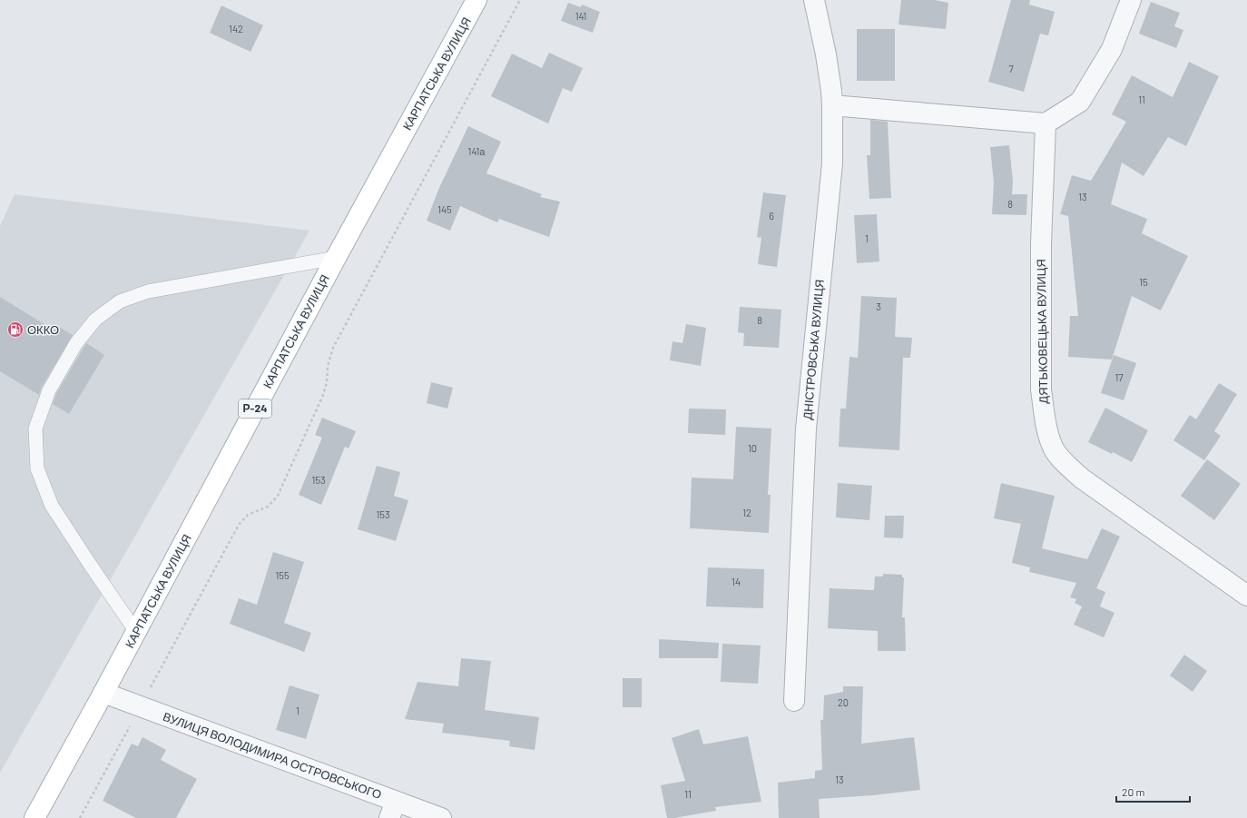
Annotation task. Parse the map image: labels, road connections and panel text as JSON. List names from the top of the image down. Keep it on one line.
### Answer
{"streets":{"main road":["КАРПАТСЬКА ВУЛИЦЯ","Р-24"],"street":["ДЯТЬКОВЕЦЬКА ВУЛИЦЯ","ДНІСТРОВСЬКА ВУЛИЦЯ","ВУЛИЦЯ ВОЛОДИМИРА ОСТРОВСЬКОГО"]},"crossings":[["КАРПАТСЬКА ВУЛИЦЯ","ВУЛИЦЯ ВОЛОДИМИРА ОСТРОВСЬКОГО"]],"places":{"fuel station":["ОККО"]},"house_numbers":["141","142","7","11","141а","13","8","145","6","1","15","3","8","17","10","153","12","153","155","14","20","1","13","11"],"scale_bar":"20 m"}
